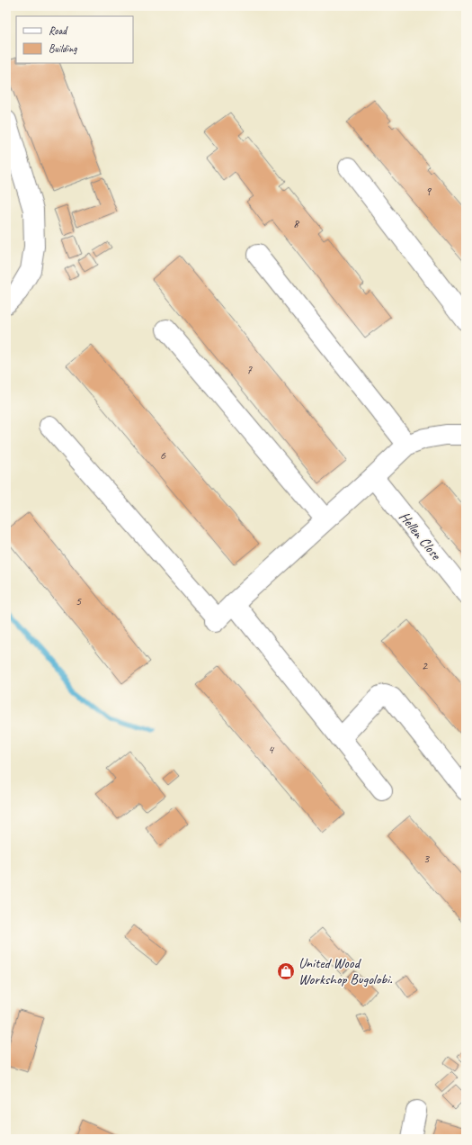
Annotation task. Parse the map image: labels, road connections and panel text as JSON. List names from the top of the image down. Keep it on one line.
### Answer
{"streets":{"street":["Hellen Close"]},"places":{"shop":["United Wood Workshop Bugolobi."]},"house_numbers":["9","8","7","6","5","2","4","3"],"legend":["Road","Building"]}
